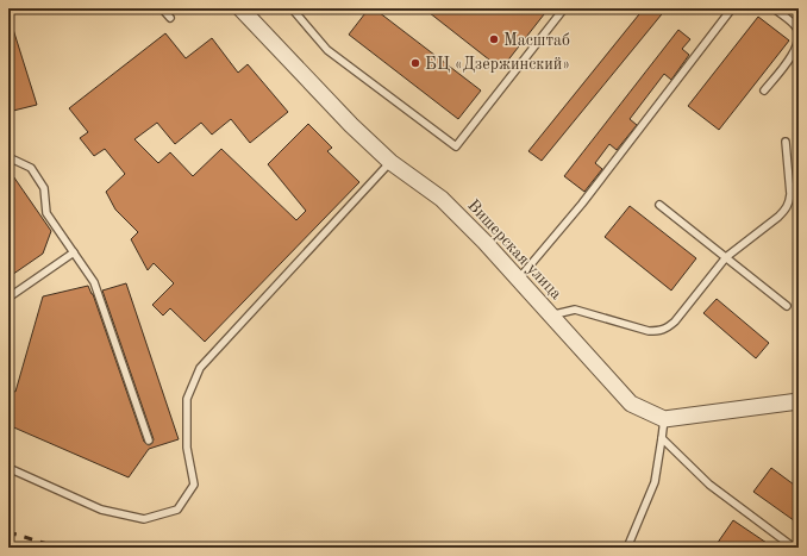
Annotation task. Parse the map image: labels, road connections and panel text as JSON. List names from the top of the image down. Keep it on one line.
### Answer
{"streets":{"street":["Вишерская улица"]},"places":["Масштаб","БЦ «Дзержинский»"]}
